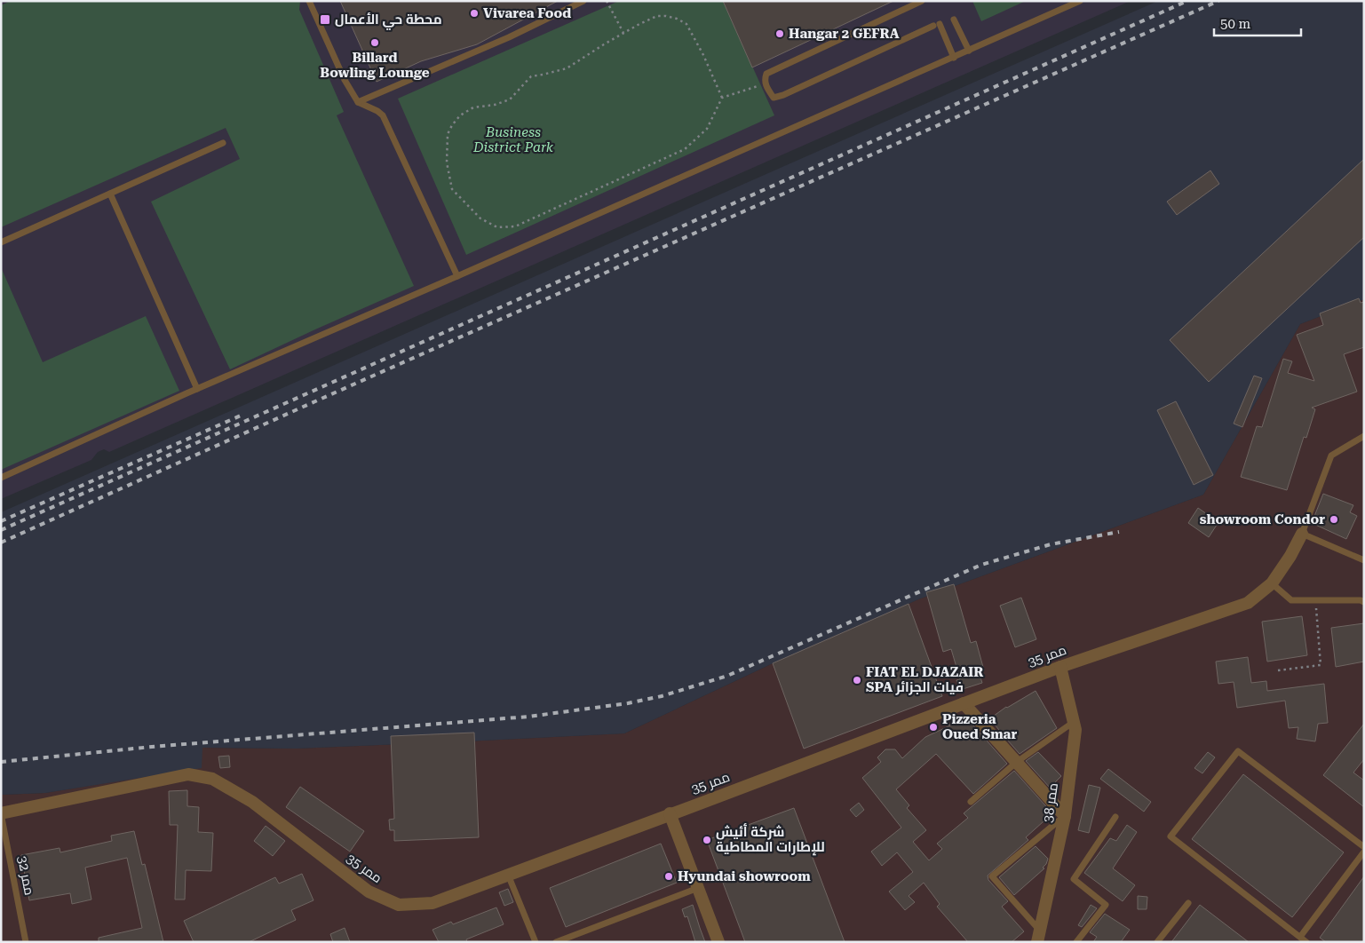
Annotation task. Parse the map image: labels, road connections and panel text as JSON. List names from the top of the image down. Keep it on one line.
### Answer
{"streets":{"street":["ممر 35","ممر 38"],"lane":["ممر 32"]},"crossings":[["ممر 35","ممر 38"],["ممر 35","ممر 32"]],"parks":["Business District Park"],"places":{"other":["Vivarea Food","Hangar 2 GEFRA","Billard Bowling Lounge","showroom Condor","FIAT EL DJAZAIR SPA فيات الجزائر","Pizzeria Oued Smar","شركة أئيش للإطارات المطاطية","Hyundai showroom"],"transit":["محطة حي الأعمال"]},"scale_bar":"50 m"}
